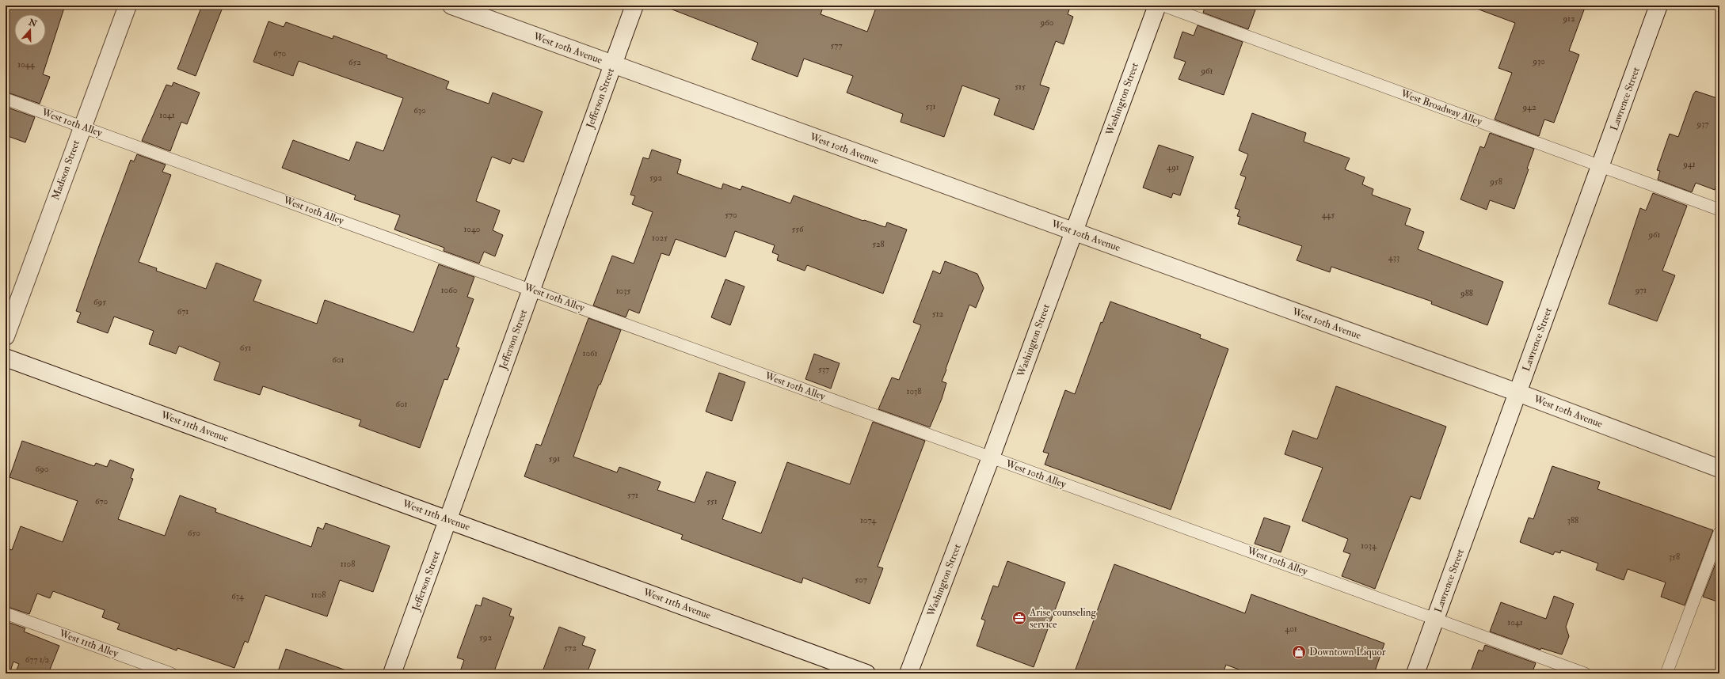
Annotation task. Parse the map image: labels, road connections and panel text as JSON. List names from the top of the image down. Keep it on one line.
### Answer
{"streets":{"street":["West 10th Avenue","Jefferson Street","Washington Street","Lawrence Street","Madison Street","West 11th Avenue"],"lane":["West Broadway Alley","West 10th Alley","West 11th Alley"]},"crossings":[["West 10th Avenue","Jefferson Street"],["West 10th Avenue","Washington Street"],["West 10th Avenue","Lawrence Street"],["Jefferson Street","West 10th Alley"],["Jefferson Street","West 11th Avenue"],["Washington Street","West 10th Alley"],["Lawrence Street","West Broadway Alley"],["Lawrence Street","West 10th Alley"],["West 10th Alley","Madison Street"]],"places":{"office":["Arise counseling service"],"shop":["Downtown Liquor"]},"house_numbers":["912","960","577","670","930","652","1044","961","515","531","942","630","1041","937","941","491","592","958","570","445","1040","556","961","1025","528","433","1060","971","1035","988","695","671","512","651","1061","601","537","1038","601","591","690","571","670","551","1074","388","650","1034","358","1108","507","1108","634","1041","401","592","572","677 1/2"],"north":"top"}
